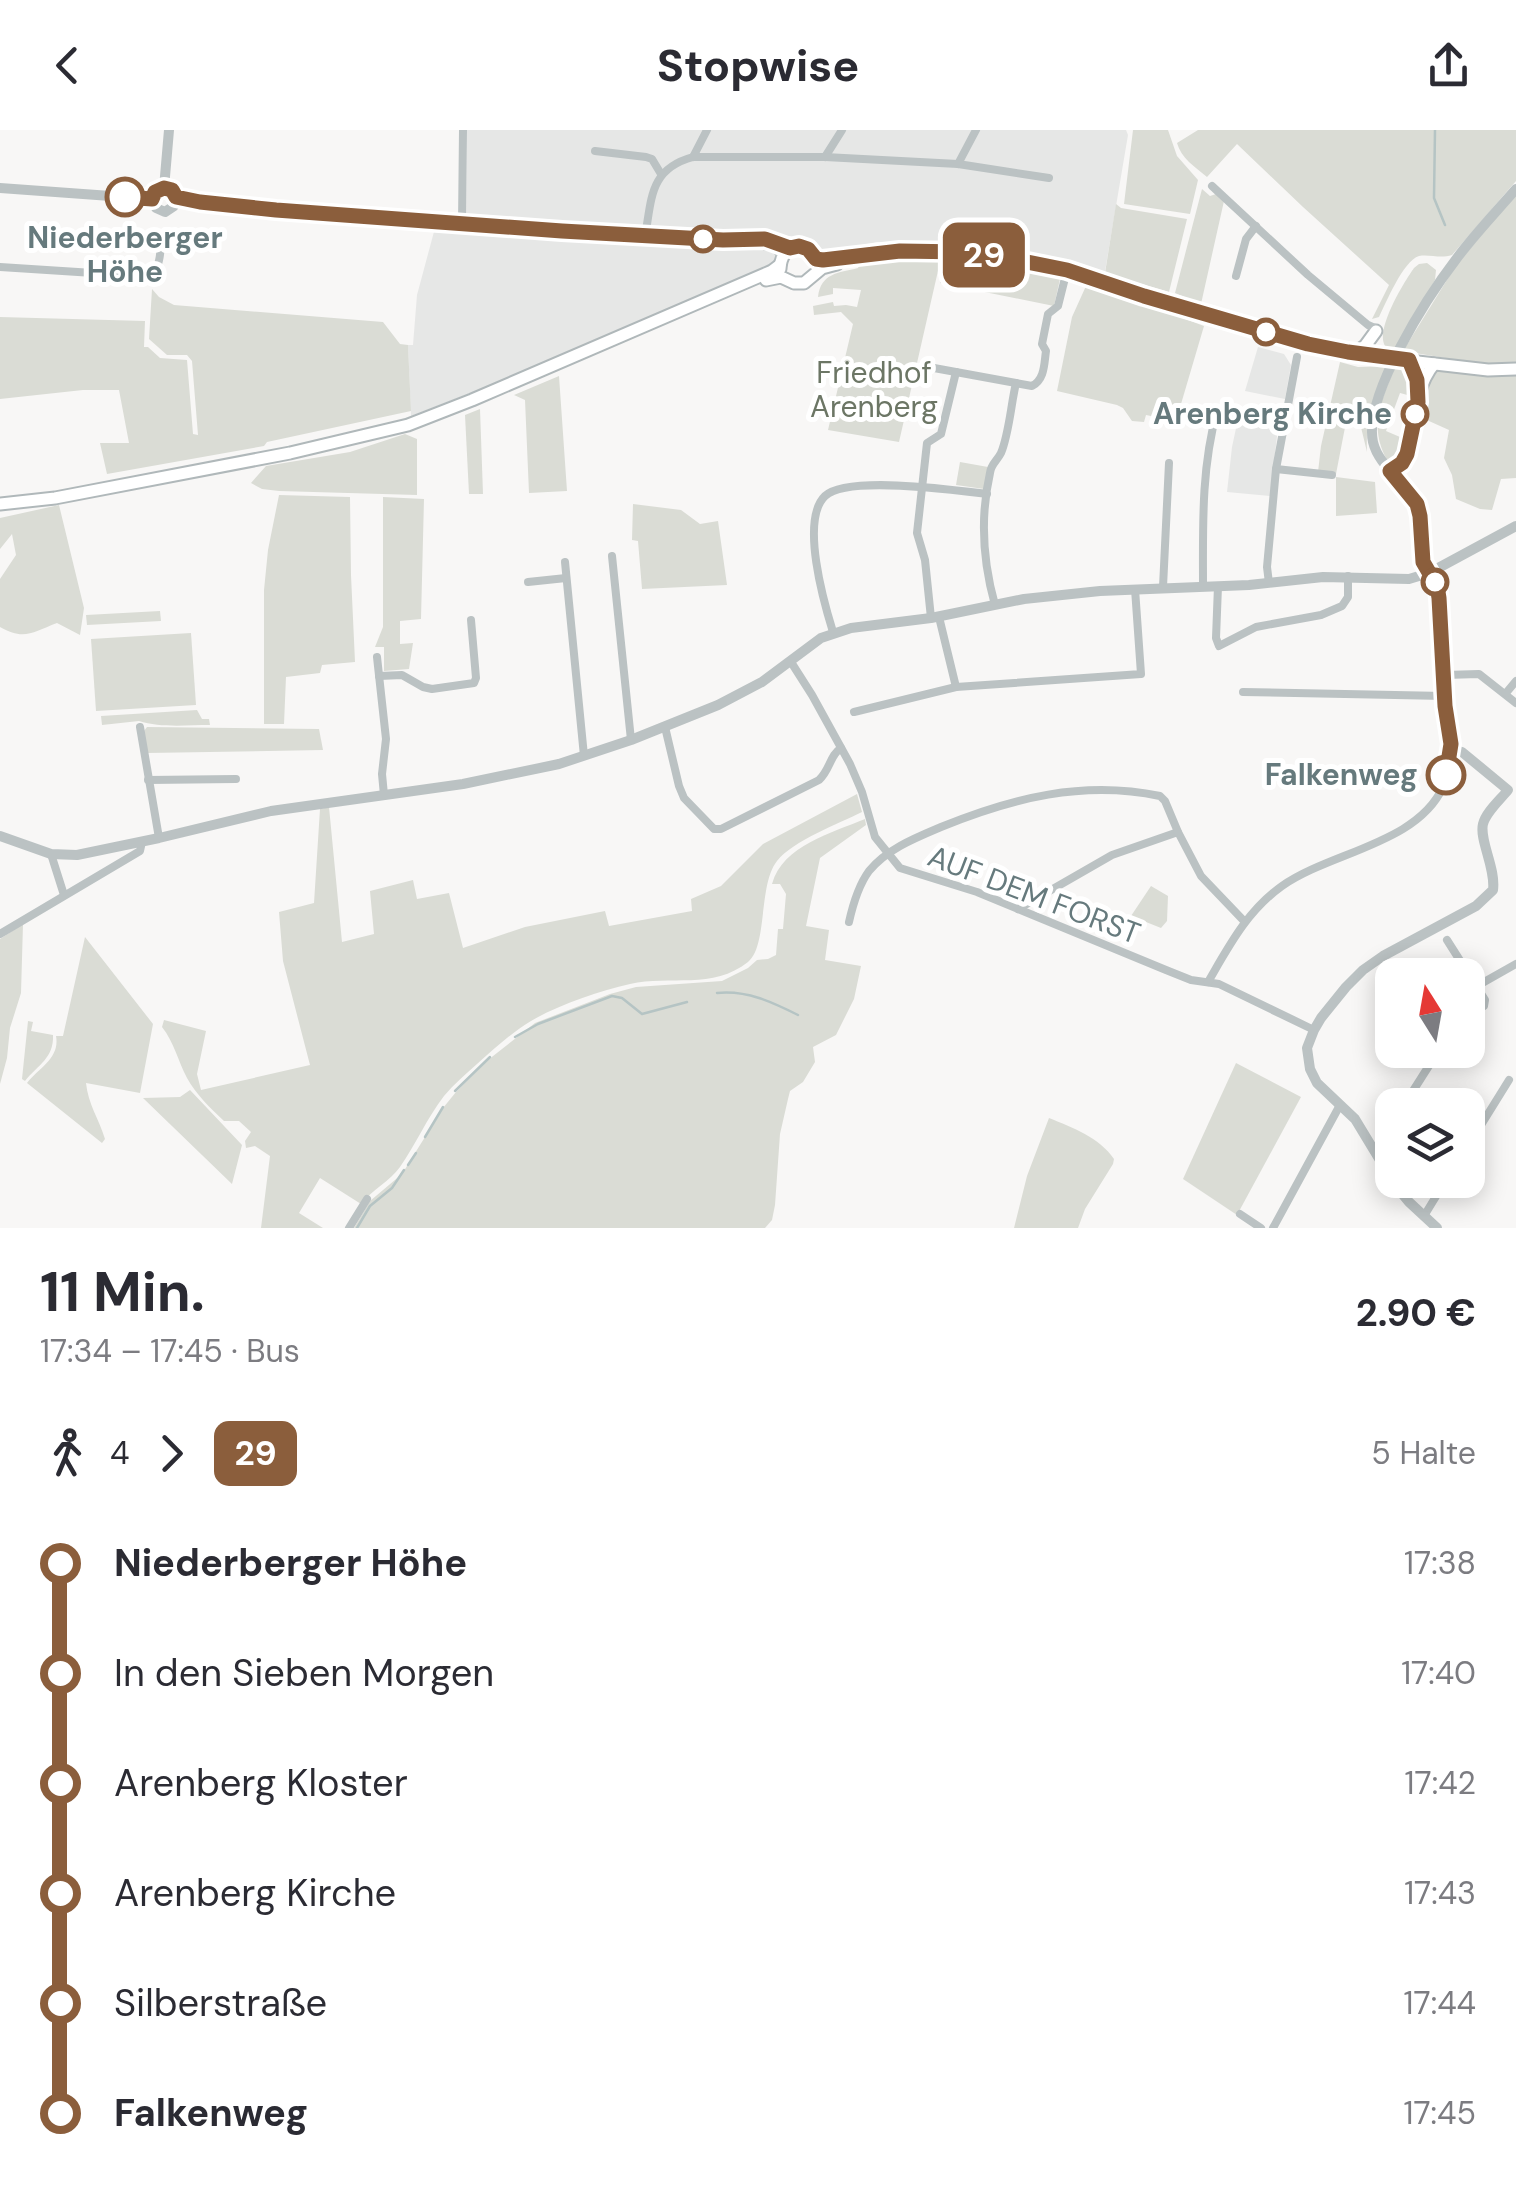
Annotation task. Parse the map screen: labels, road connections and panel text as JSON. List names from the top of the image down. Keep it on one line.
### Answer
{"streets":{"street":["AUF DEM FORST"]},"parks":["Friedhof Arenberg"],"places":["Niederberger Höhe","Arenberg Kirche","Falkenweg"],"lines":["bus line 29"],"north":"top","page":{"header":"Stopwise","on_map":"29","heading":["11 Min.","17:34 – 17:45 · Bus","2.90 €"],"legs":["4","29","5 Halte"],"list":[{"name":"Niederberger Höhe","value":"17:38"},{"name":"In den Sieben Morgen","value":"17:40"},{"name":"Arenberg Kloster","value":"17:42"},{"name":"Arenberg Kirche","value":"17:43"},{"name":"Silberstraße","value":"17:44"},{"name":"Falkenweg","value":"17:45"}]}}
